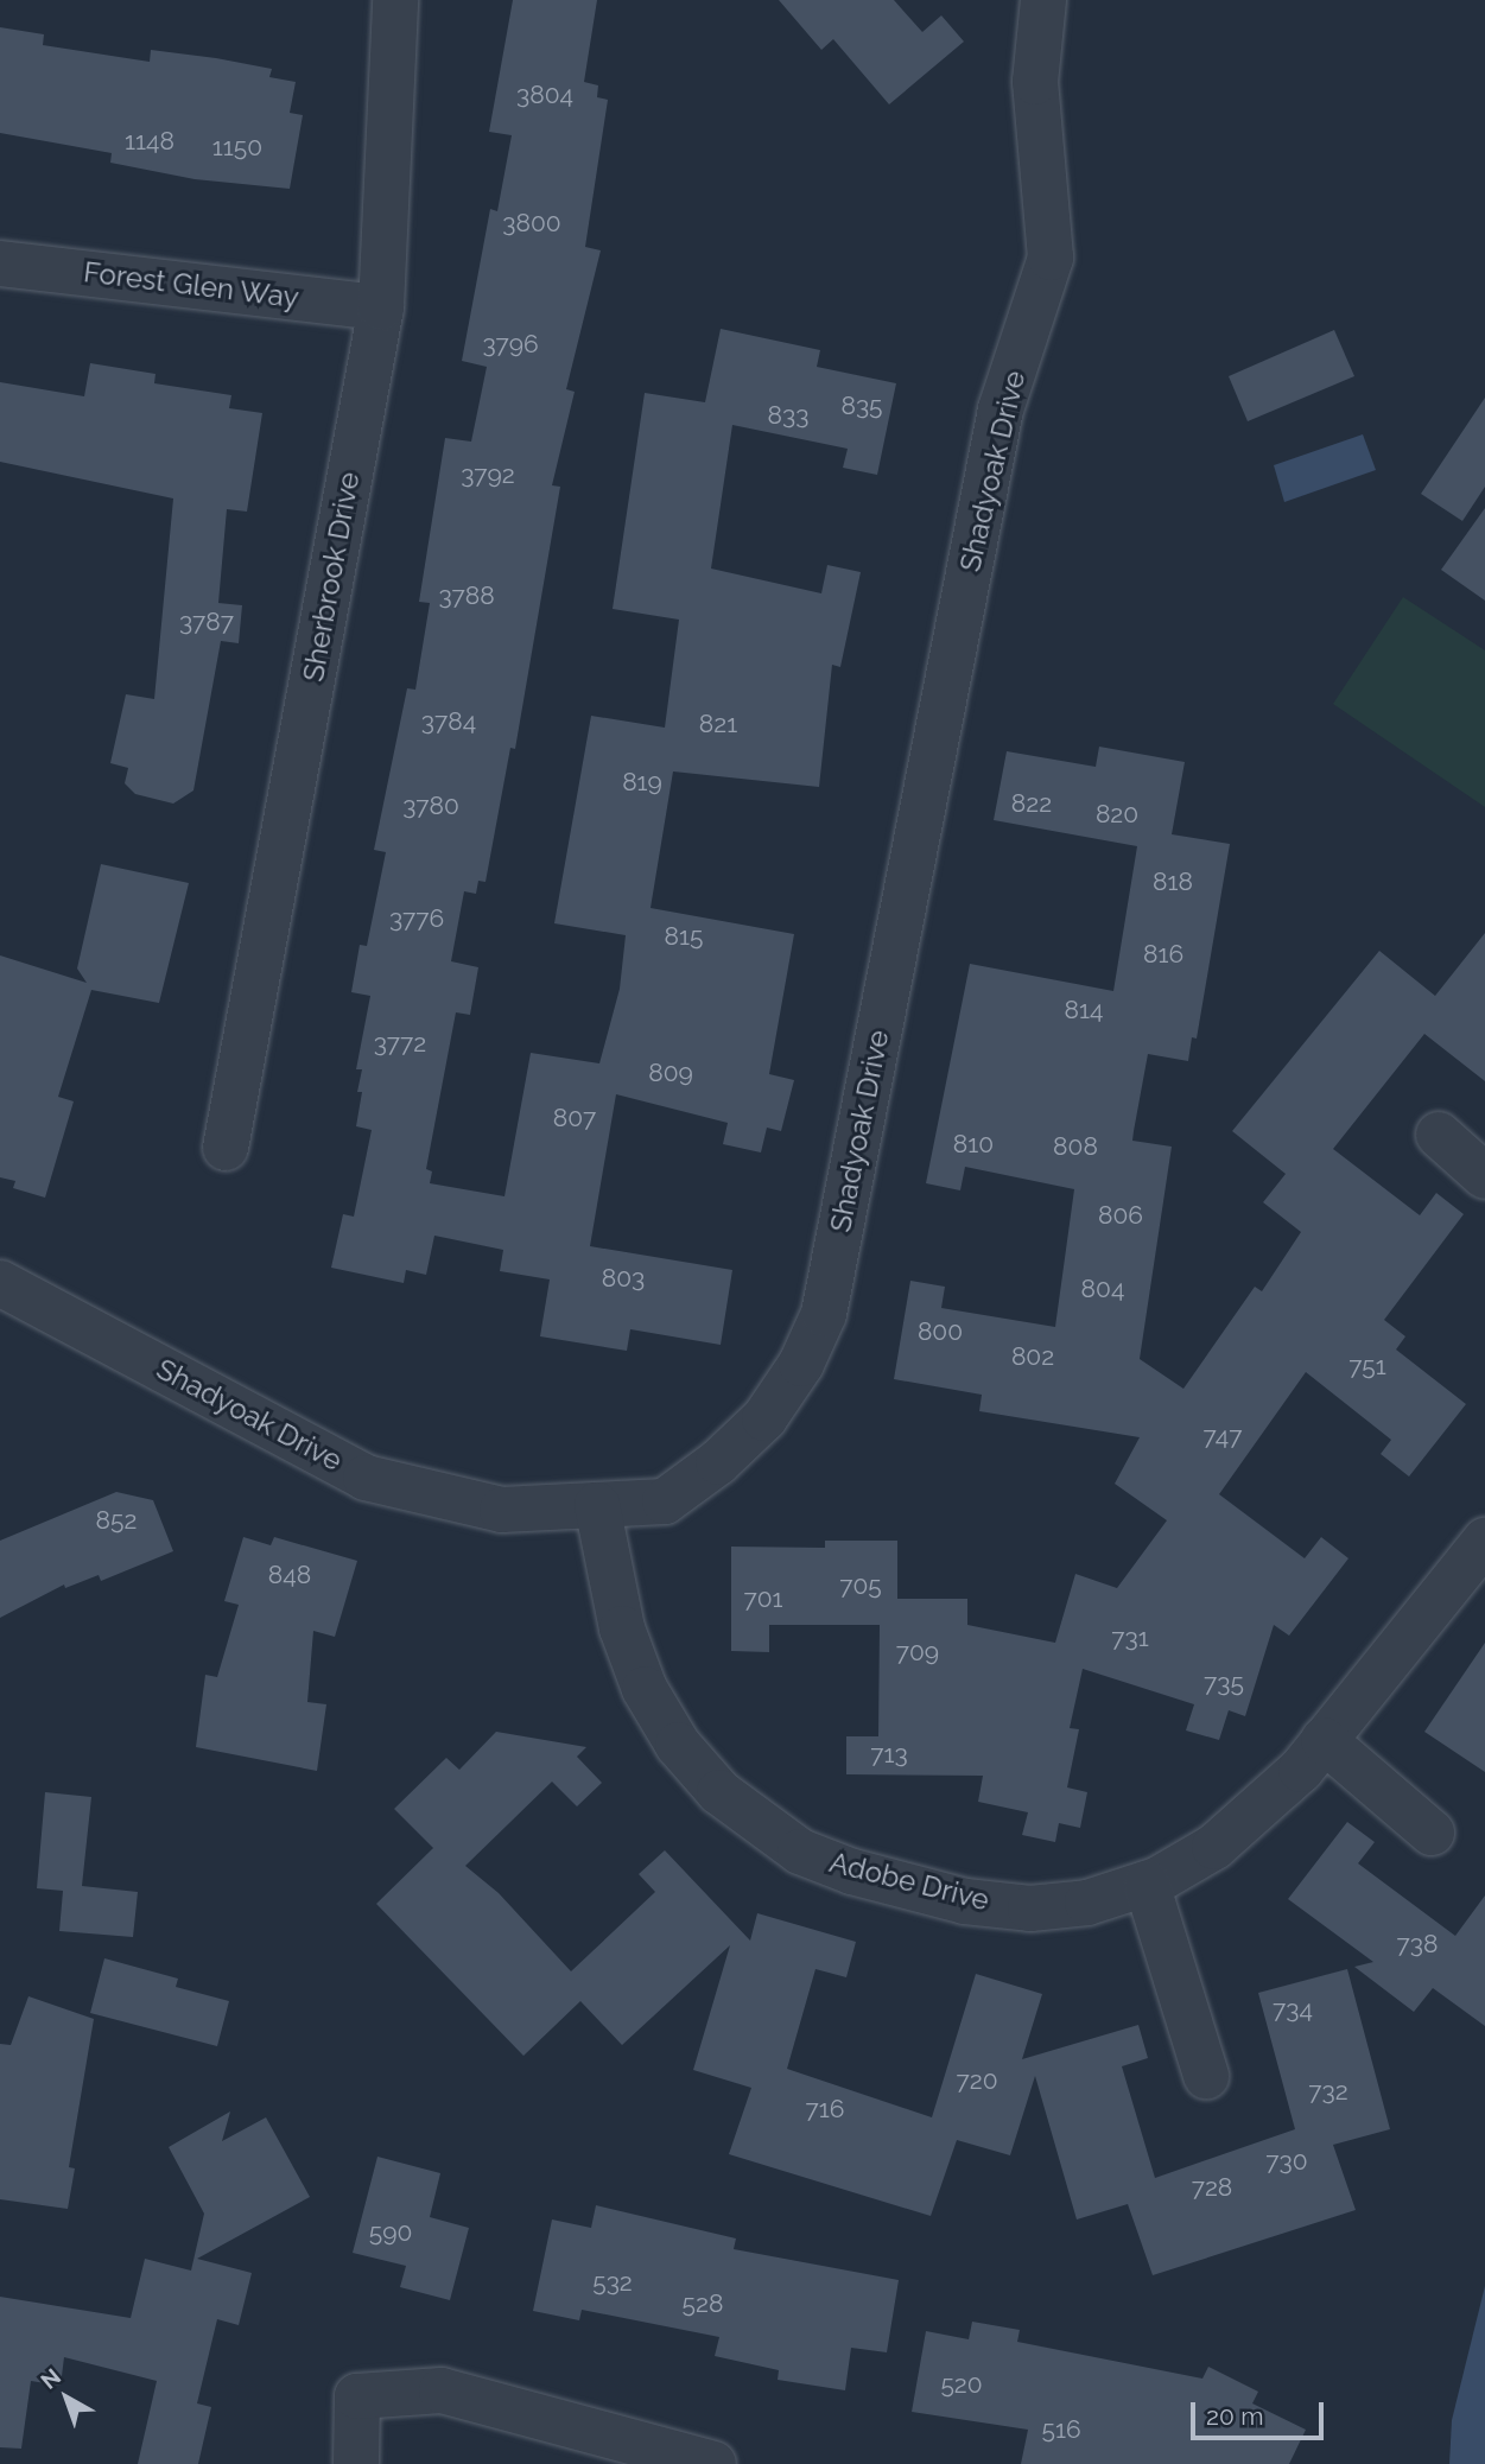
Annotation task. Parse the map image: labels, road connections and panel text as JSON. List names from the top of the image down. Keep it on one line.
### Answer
{"streets":{"street":["Forest Glen Way","Shadyoak Drive","Sherbrook Drive","Adobe Drive"]},"crossings":[["Forest Glen Way","Sherbrook Drive"],["Shadyoak Drive","Adobe Drive"]],"house_numbers":["3804","1148","1150","3800","3796","835","833","3792","3788","3787","3784","821","819","822","3780","820","818","3776","815","816","814","3772","809","807","810","808","806","803","804","800","802","751","747","852","848","705","701","731","709","735","713","738","734","720","732","716","730","728","590","532","528","520","516"],"scale_bar":"20 m","north":"top left"}
